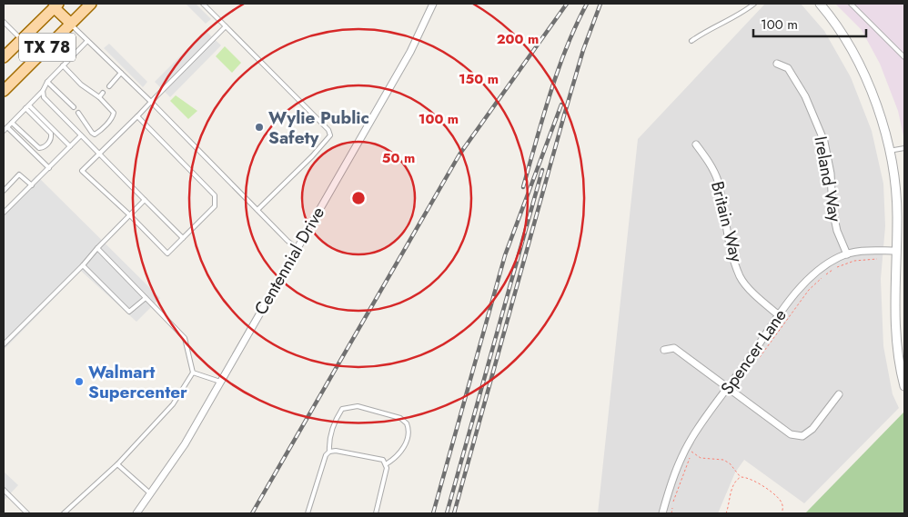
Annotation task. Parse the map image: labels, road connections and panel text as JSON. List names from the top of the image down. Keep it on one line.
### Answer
{"streets":{"main road":["TX 78"],"street":["Ireland Way","Britain Way","Centennial Drive","Spencer Lane"]},"crossings":[["Ireland Way","Spencer Lane"],["Britain Way","Spencer Lane"]],"places":["Wylie Public Safety","Walmart Supercenter"],"scale_bar":"100 m","rings":["200 m","150 m","100 m","50 m"]}
